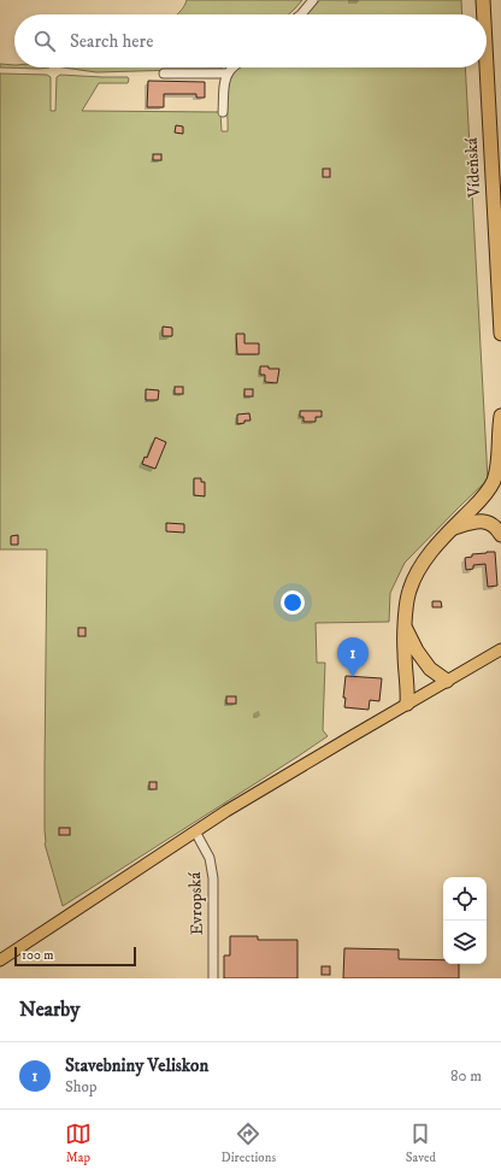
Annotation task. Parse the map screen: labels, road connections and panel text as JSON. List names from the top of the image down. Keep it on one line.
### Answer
{"streets":{"highway":["Vídeňská"],"street":["Evropská"]},"scale_bar":"100 m","page":{"search":"Search here","pins":"1","scale":"100 m","heading":"Nearby","list":[{"mark":"1","name":"Stavebniny Veliskon","note":"Shop","value":"80 m"}],"nav":["Map","Directions","Saved"]}}
